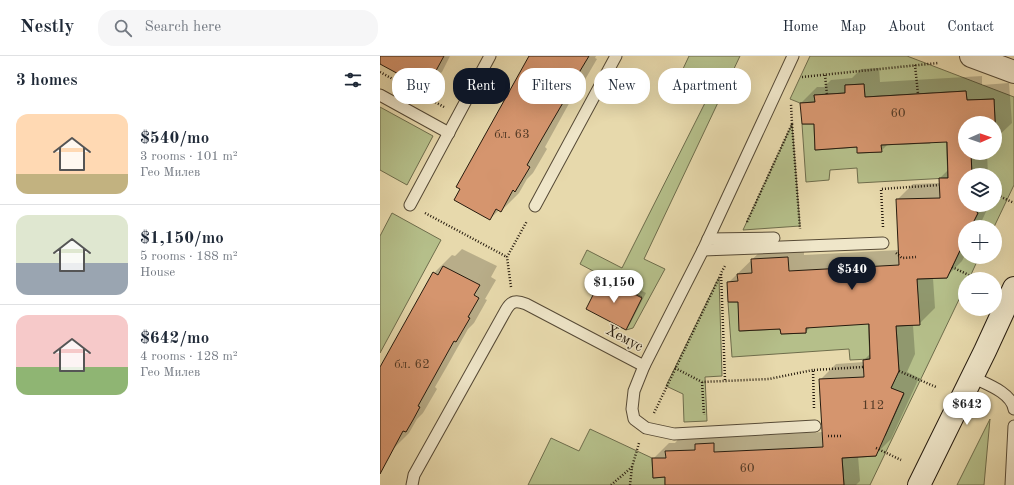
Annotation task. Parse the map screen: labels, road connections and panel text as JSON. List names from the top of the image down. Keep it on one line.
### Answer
{"streets":{"lane":["Хемус"]},"house_numbers":["60","бл. 63","бл. 62","112","60"],"north":"right","page":{"header":"Nestly","search":"Search here","nav":["Home","Map","About","Contact"],"heading":"3 homes","chip":["Buy","Rent","Filters","New","Apartment"],"list":[{"name":"$540/mo","note":"3 rooms · 101 m² · Гео Милев"},{"name":"$1,150/mo","note":"5 rooms · 188 m² · House"},{"name":"$642/mo","note":"4 rooms · 128 m² · Гео Милев"}],"map_buttons":["+","−"],"price":["$540","$1,150","$642"]}}
